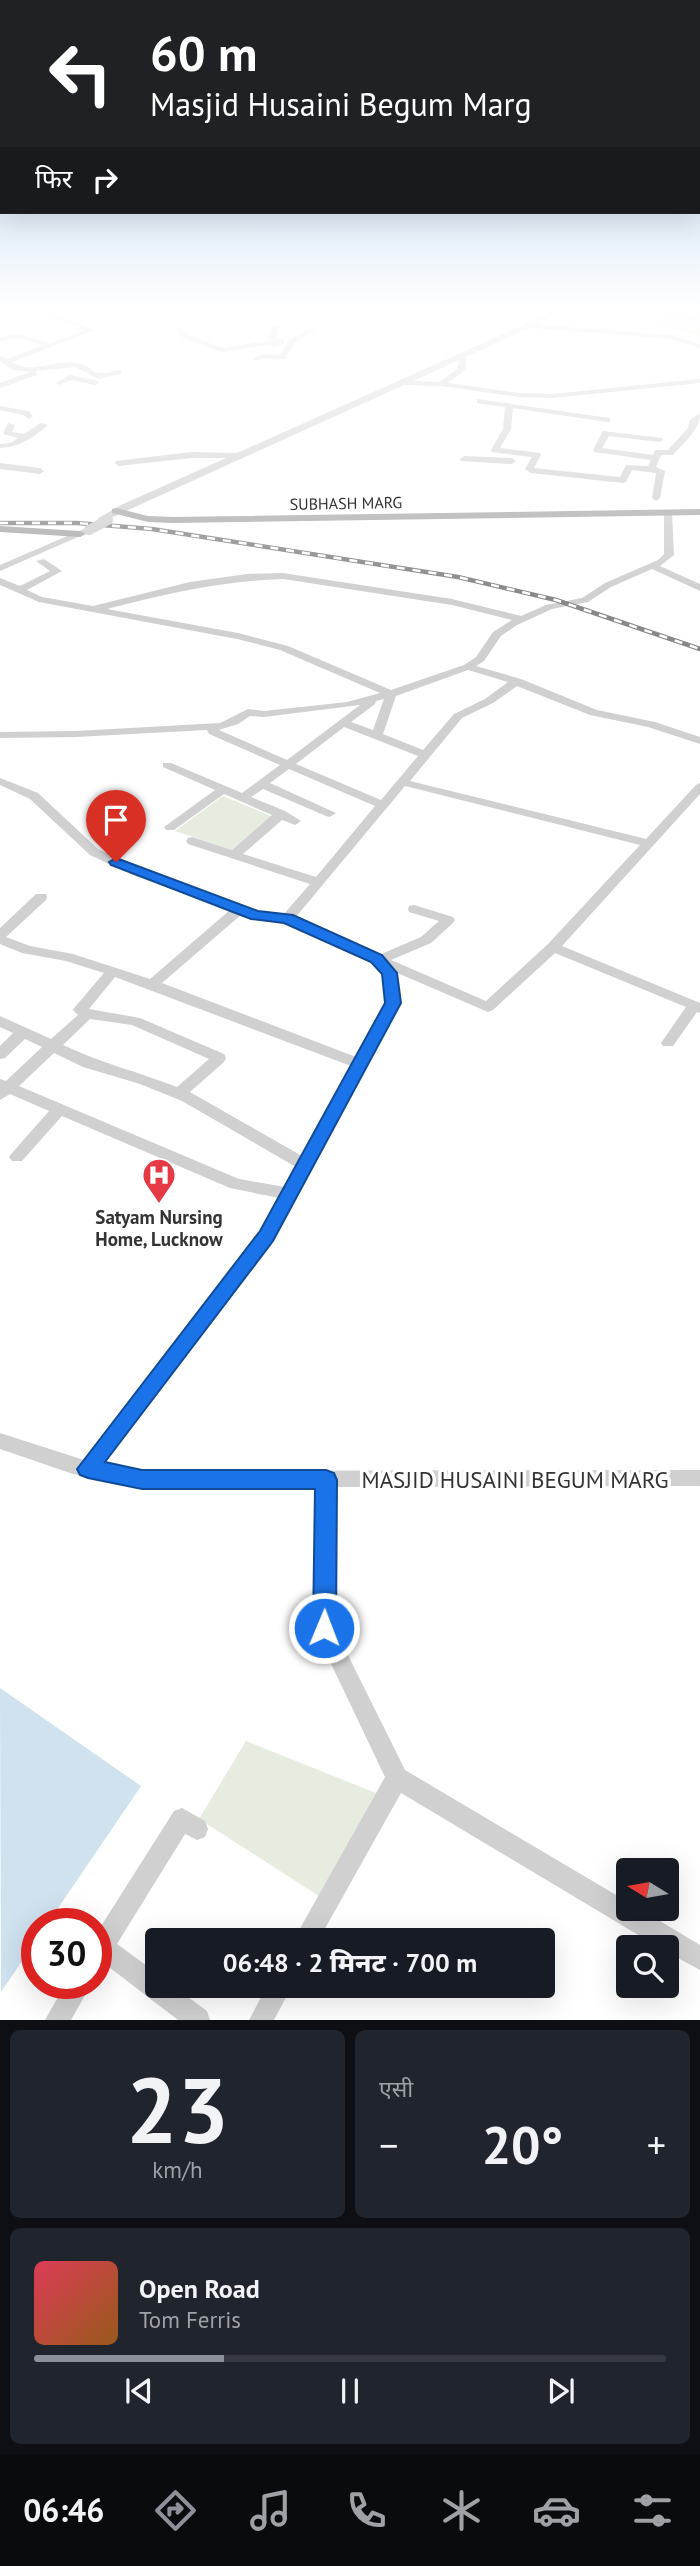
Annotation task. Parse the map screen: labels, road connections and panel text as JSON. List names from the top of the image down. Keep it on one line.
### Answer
{"streets":{"main road":["SUBHASH MARG"],"street":["MASJID HUSAINI BEGUM MARG"]},"places":{"hospital":["Satyam Nursing Home, Lucknow"]},"north":"left","page":{"turn":["60 m","Masjid Husaini Begum Marg"],"then":"फिर","limit":"30","trip":"06:48 · 2 मिनट · 700 m","tile":[["23","km/h"],"एसी"],"heat":["−","20°","+"],"song":["Open Road","Tom Ferris"],"tabs":"06:46"}}
